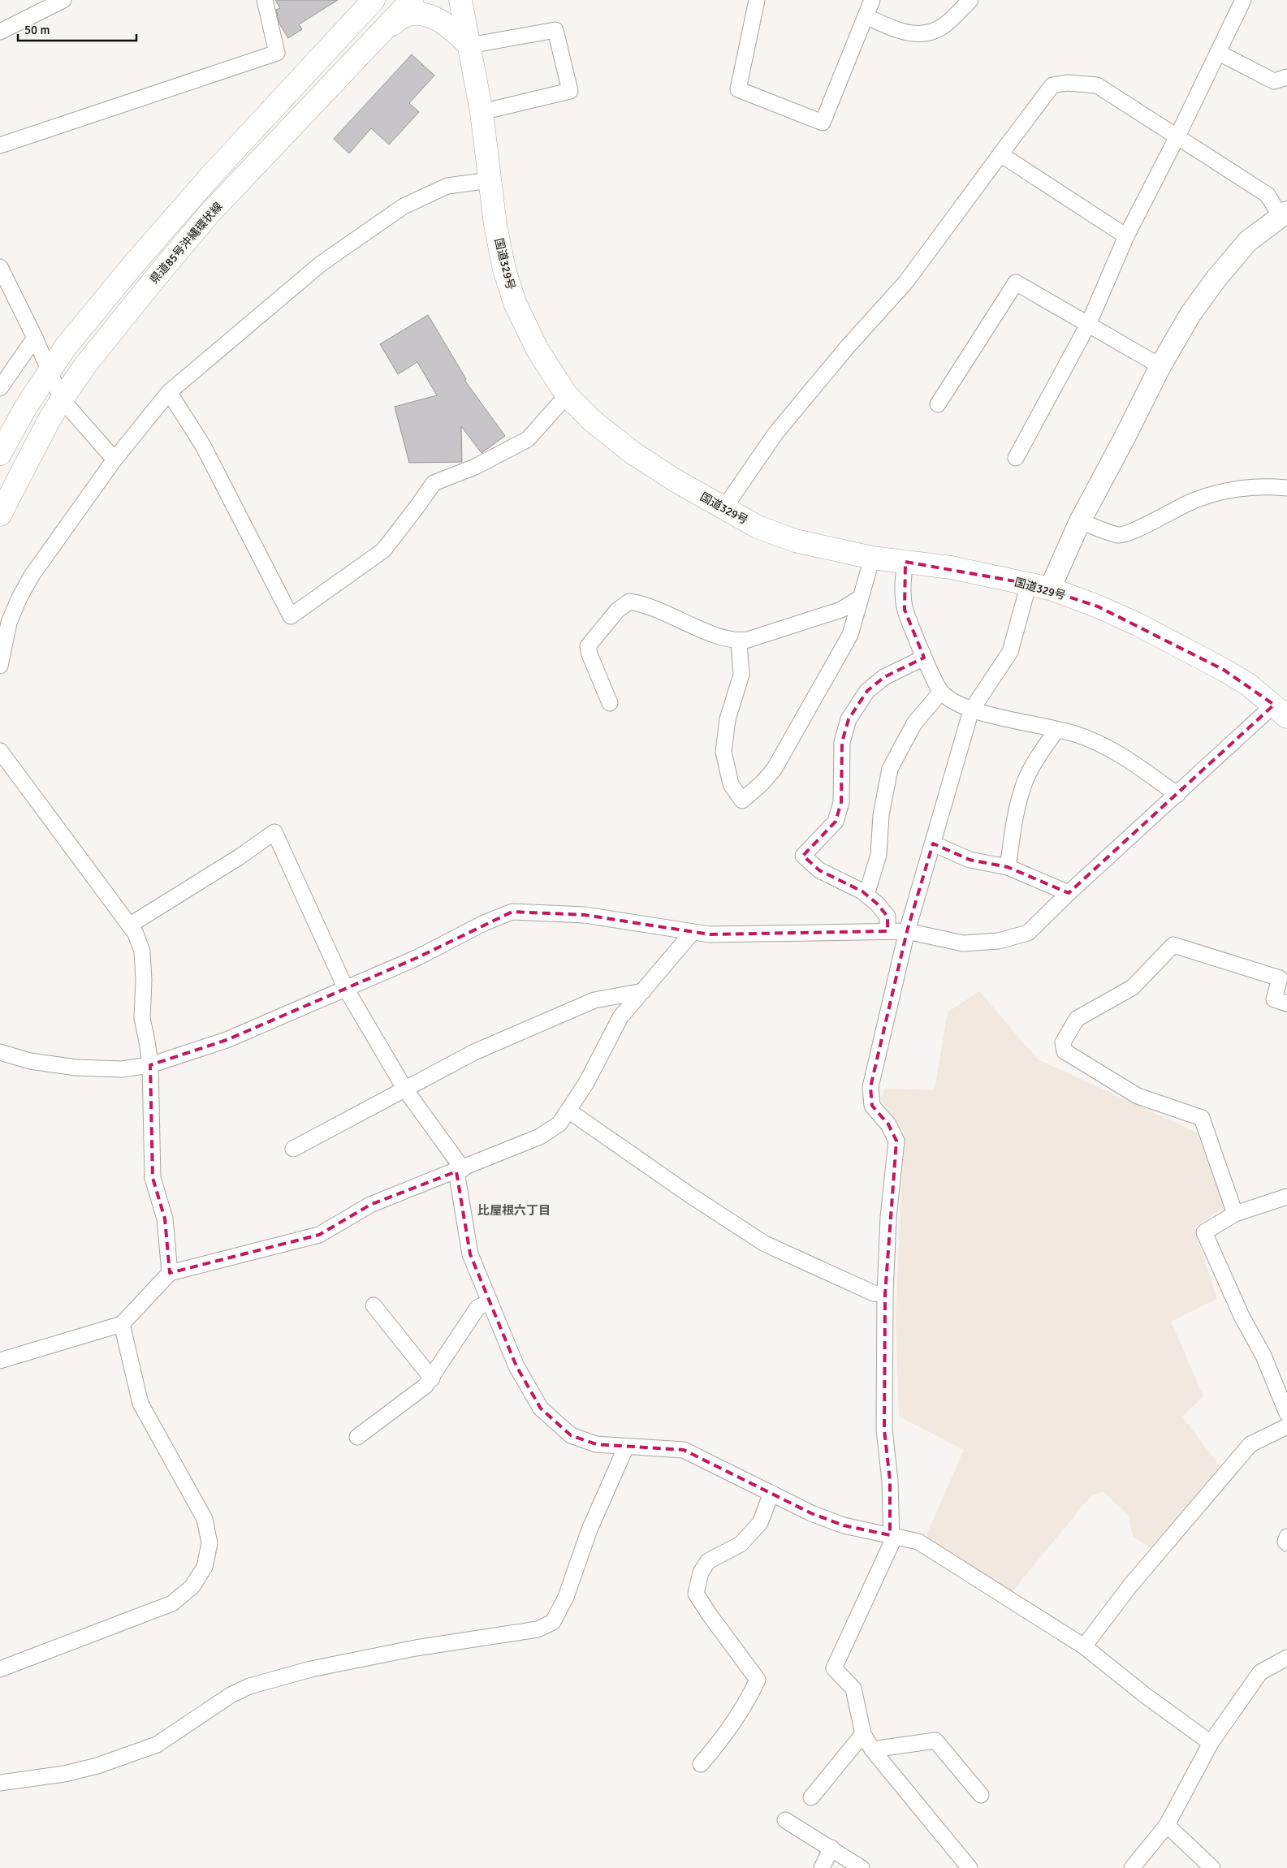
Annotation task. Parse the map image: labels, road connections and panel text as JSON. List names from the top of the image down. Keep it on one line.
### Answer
{"streets":{"main road":["県道85号沖縄環状線","国道329号"]},"districts":["比屋根六丁目"],"scale_bar":"50 m"}
